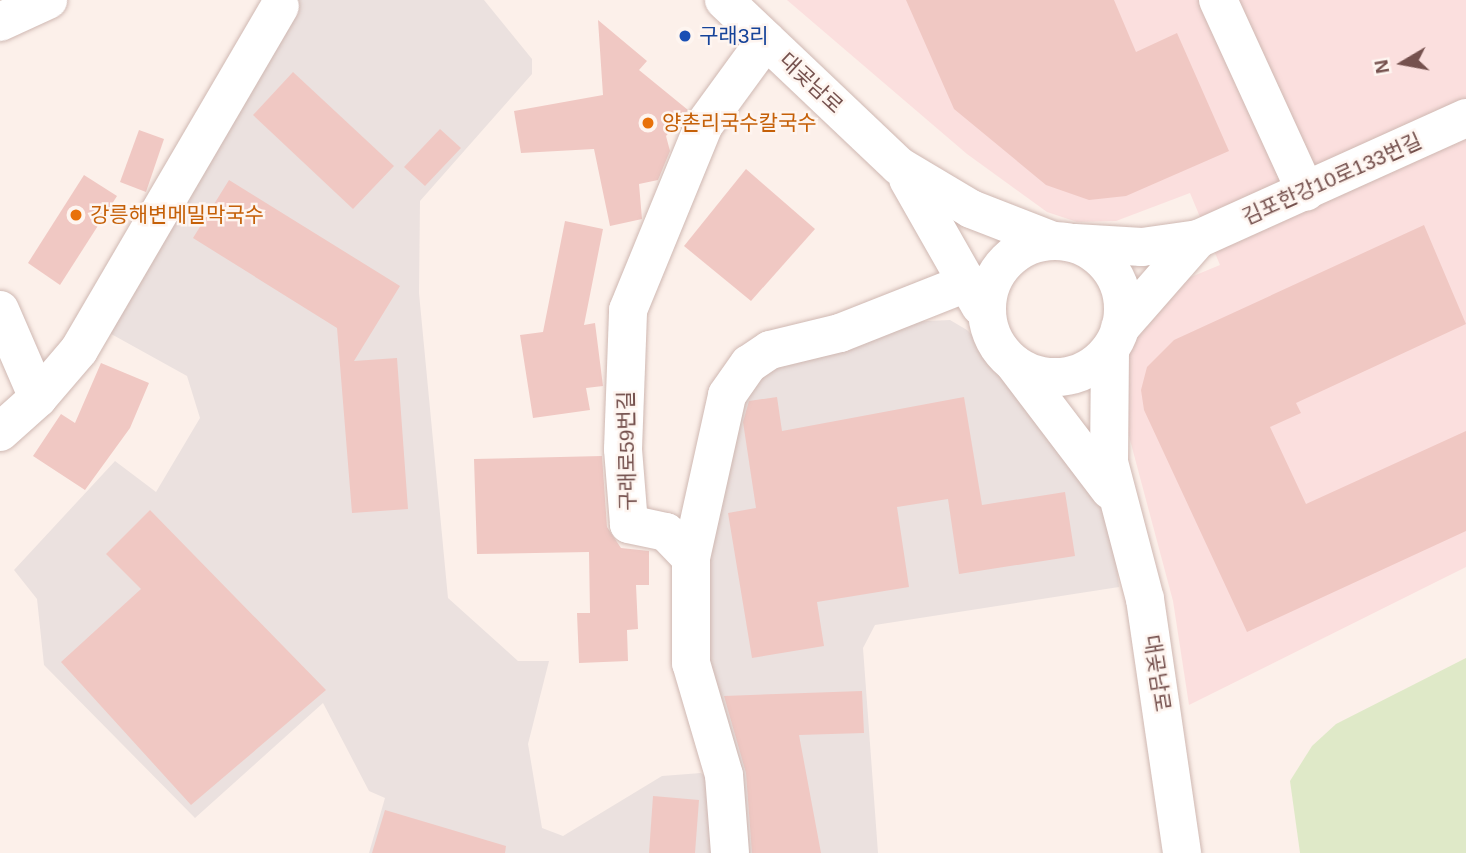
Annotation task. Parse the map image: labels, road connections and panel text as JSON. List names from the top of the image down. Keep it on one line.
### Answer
{"streets":{"street":["대곶남로","김포한강10로133번길","구래로59번길"]},"crossings":[["대곶남로","구래로59번길"]],"places":["구래3리","양촌리국수칼국수","강릉해변메밀막국수"],"north":"left"}
